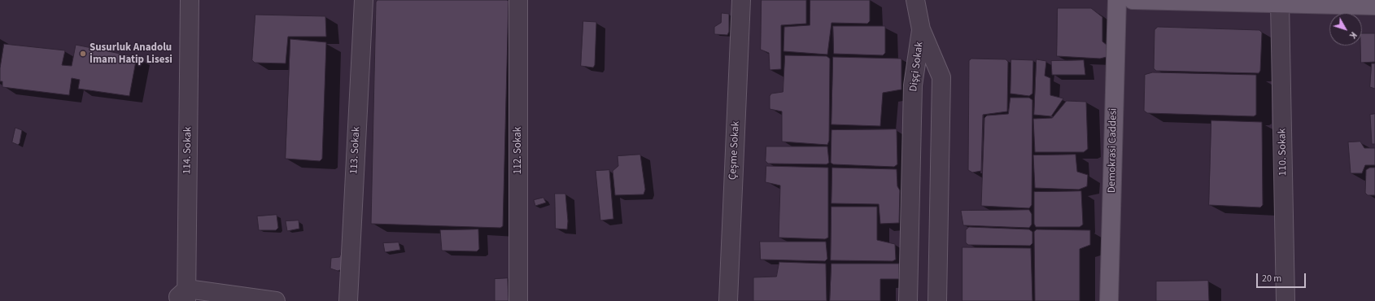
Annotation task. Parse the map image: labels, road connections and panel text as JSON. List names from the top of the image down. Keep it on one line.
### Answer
{"streets":{"main road":["Demokrasi Caddesi"],"street":["Dişçi Sokak","114. Sokak","113. Sokak","112. Sokak","Çeşme Sokak","110. Sokak"]},"places":["Susurluk Anadolu İmam Hatip Lisesi"],"scale_bar":"20 m","north":"bottom right"}
